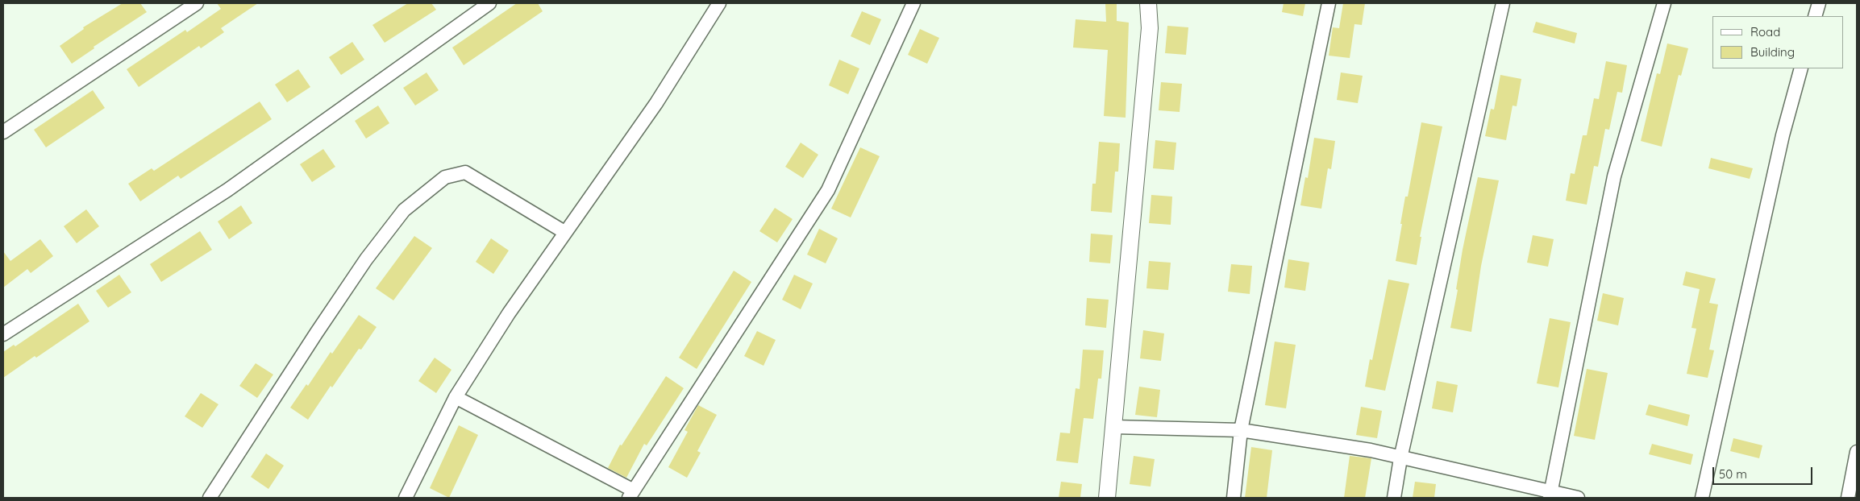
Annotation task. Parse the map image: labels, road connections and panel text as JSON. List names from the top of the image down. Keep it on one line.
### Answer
{"legend":["Road","Building"],"scale_bar":"50 m"}
